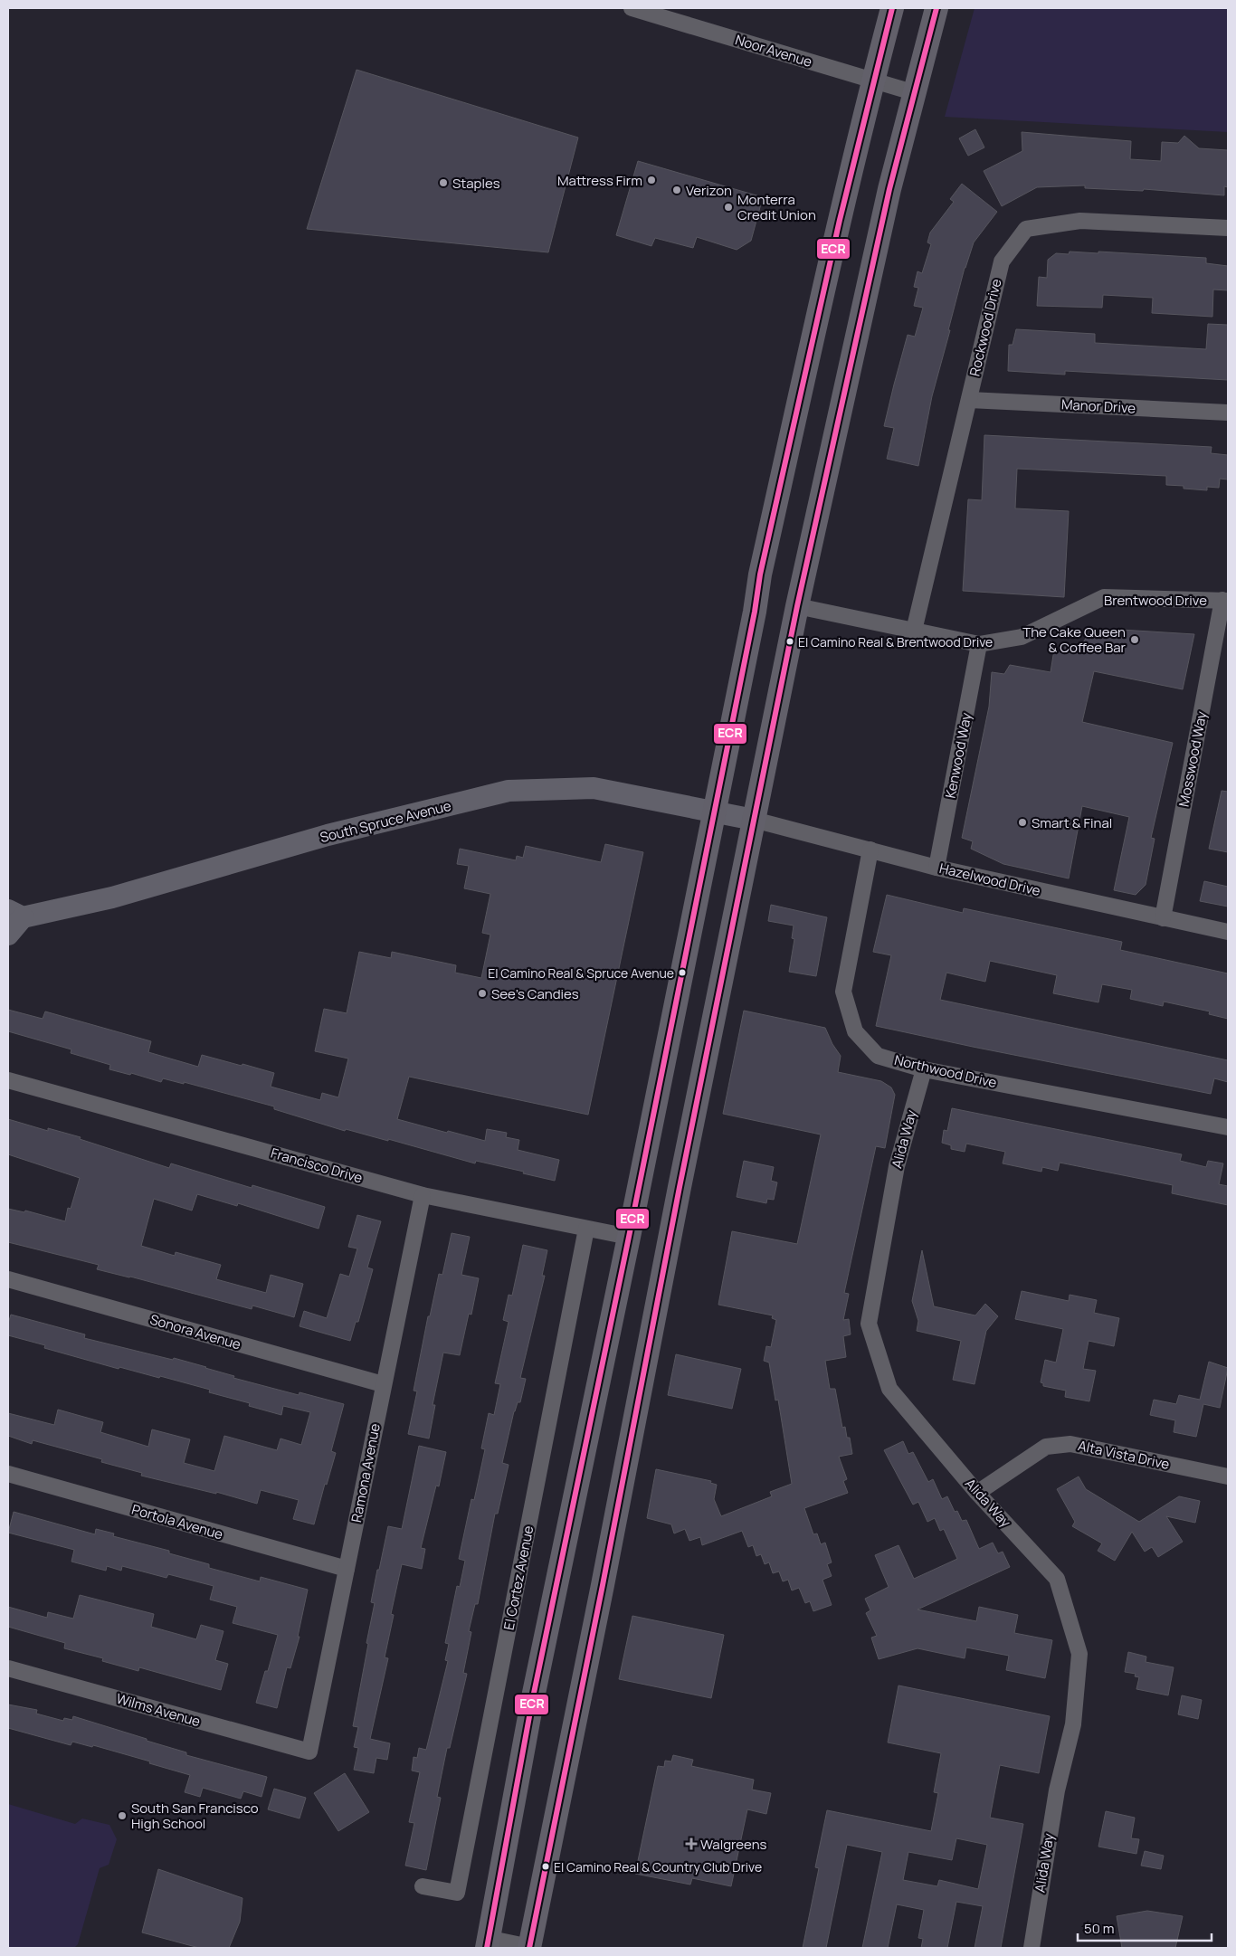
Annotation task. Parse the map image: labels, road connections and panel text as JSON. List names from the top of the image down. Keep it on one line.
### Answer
{"streets":{"main road":["South Spruce Avenue"],"street":["Noor Avenue","Rockwood Drive","Manor Drive","Brentwood Drive","Kenwood Way","Mosswood Way","Hazelwood Drive","Northwood Drive","Alida Way","Francisco Drive","Sonora Avenue","Alta Vista Drive","Ramona Avenue","Portola Avenue","El Cortez Avenue","Wilms Avenue"]},"crossings":[["Rockwood Drive","Manor Drive"],["Rockwood Drive","Brentwood Drive"],["Brentwood Drive","Kenwood Way"],["Brentwood Drive","Mosswood Way"],["Kenwood Way","Hazelwood Drive"],["Mosswood Way","Hazelwood Drive"],["South Spruce Avenue","Hazelwood Drive"],["Hazelwood Drive","Northwood Drive"],["Northwood Drive","Alida Way"],["Alida Way","Alta Vista Drive"],["Francisco Drive","Ramona Avenue"],["Francisco Drive","El Cortez Avenue"],["Sonora Avenue","Ramona Avenue"],["Ramona Avenue","Portola Avenue"],["Ramona Avenue","Wilms Avenue"]],"places":{"other":["Mattress Firm","Staples","Verizon","Monterra Credit Union","The Cake Queen & Coffee Bar","El Camino Real & Brentwood Drive","Smart & Final","El Camino Real & Spruce Avenue","See's Candies","South San Francisco High School","El Camino Real & Country Club Drive"],"health":["Walgreens"]},"lines":["transit line ECR"],"scale_bar":"50 m"}
